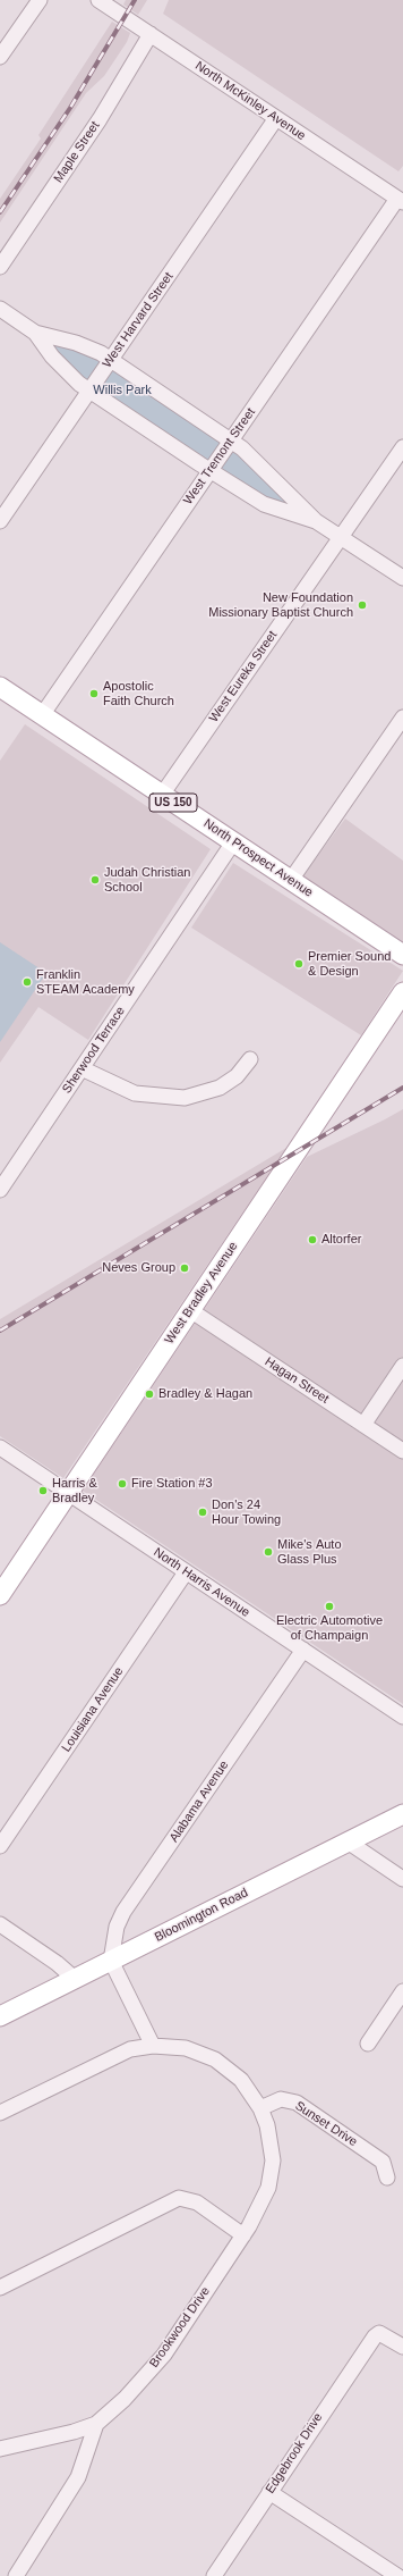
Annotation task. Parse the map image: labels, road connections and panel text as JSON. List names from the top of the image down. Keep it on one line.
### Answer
{"streets":{"main road":["US 150","North Prospect Avenue","West Bradley Avenue","Bloomington Road"],"street":["North McKinley Avenue","Maple Street","West Harvard Street","West Tremont Street","West Eureka Street","Sherwood Terrace","Hagan Street","North Harris Avenue","Louisiana Avenue","Alabama Avenue","Sunset Drive","Brookwood Drive","Edgebrook Drive"]},"crossings":[["North McKinley Avenue","Maple Street"],["North McKinley Avenue","West Harvard Street"],["North McKinley Avenue","West Tremont Street"],["West Tremont Street","North Prospect Avenue"],["West Eureka Street","North Prospect Avenue"],["North Prospect Avenue","Sherwood Terrace"],["West Bradley Avenue","Hagan Street"],["West Bradley Avenue","North Harris Avenue"],["North Harris Avenue","Louisiana Avenue"],["North Harris Avenue","Alabama Avenue"],["Alabama Avenue","Bloomington Road"],["Sunset Drive","Brookwood Drive"]],"parks":["Willis Park"],"places":["New Foundation Missionary Baptist Church","Apostolic Faith Church","Judah Christian School","Premier Sound & Design","Franklin STEAM Academy","Altorfer","Neves Group","Bradley & Hagan","Fire Station #3","Harris & Bradley","Don's 24 Hour Towing","Mike's Auto Glass Plus","Electric Automotive of Champaign"]}
